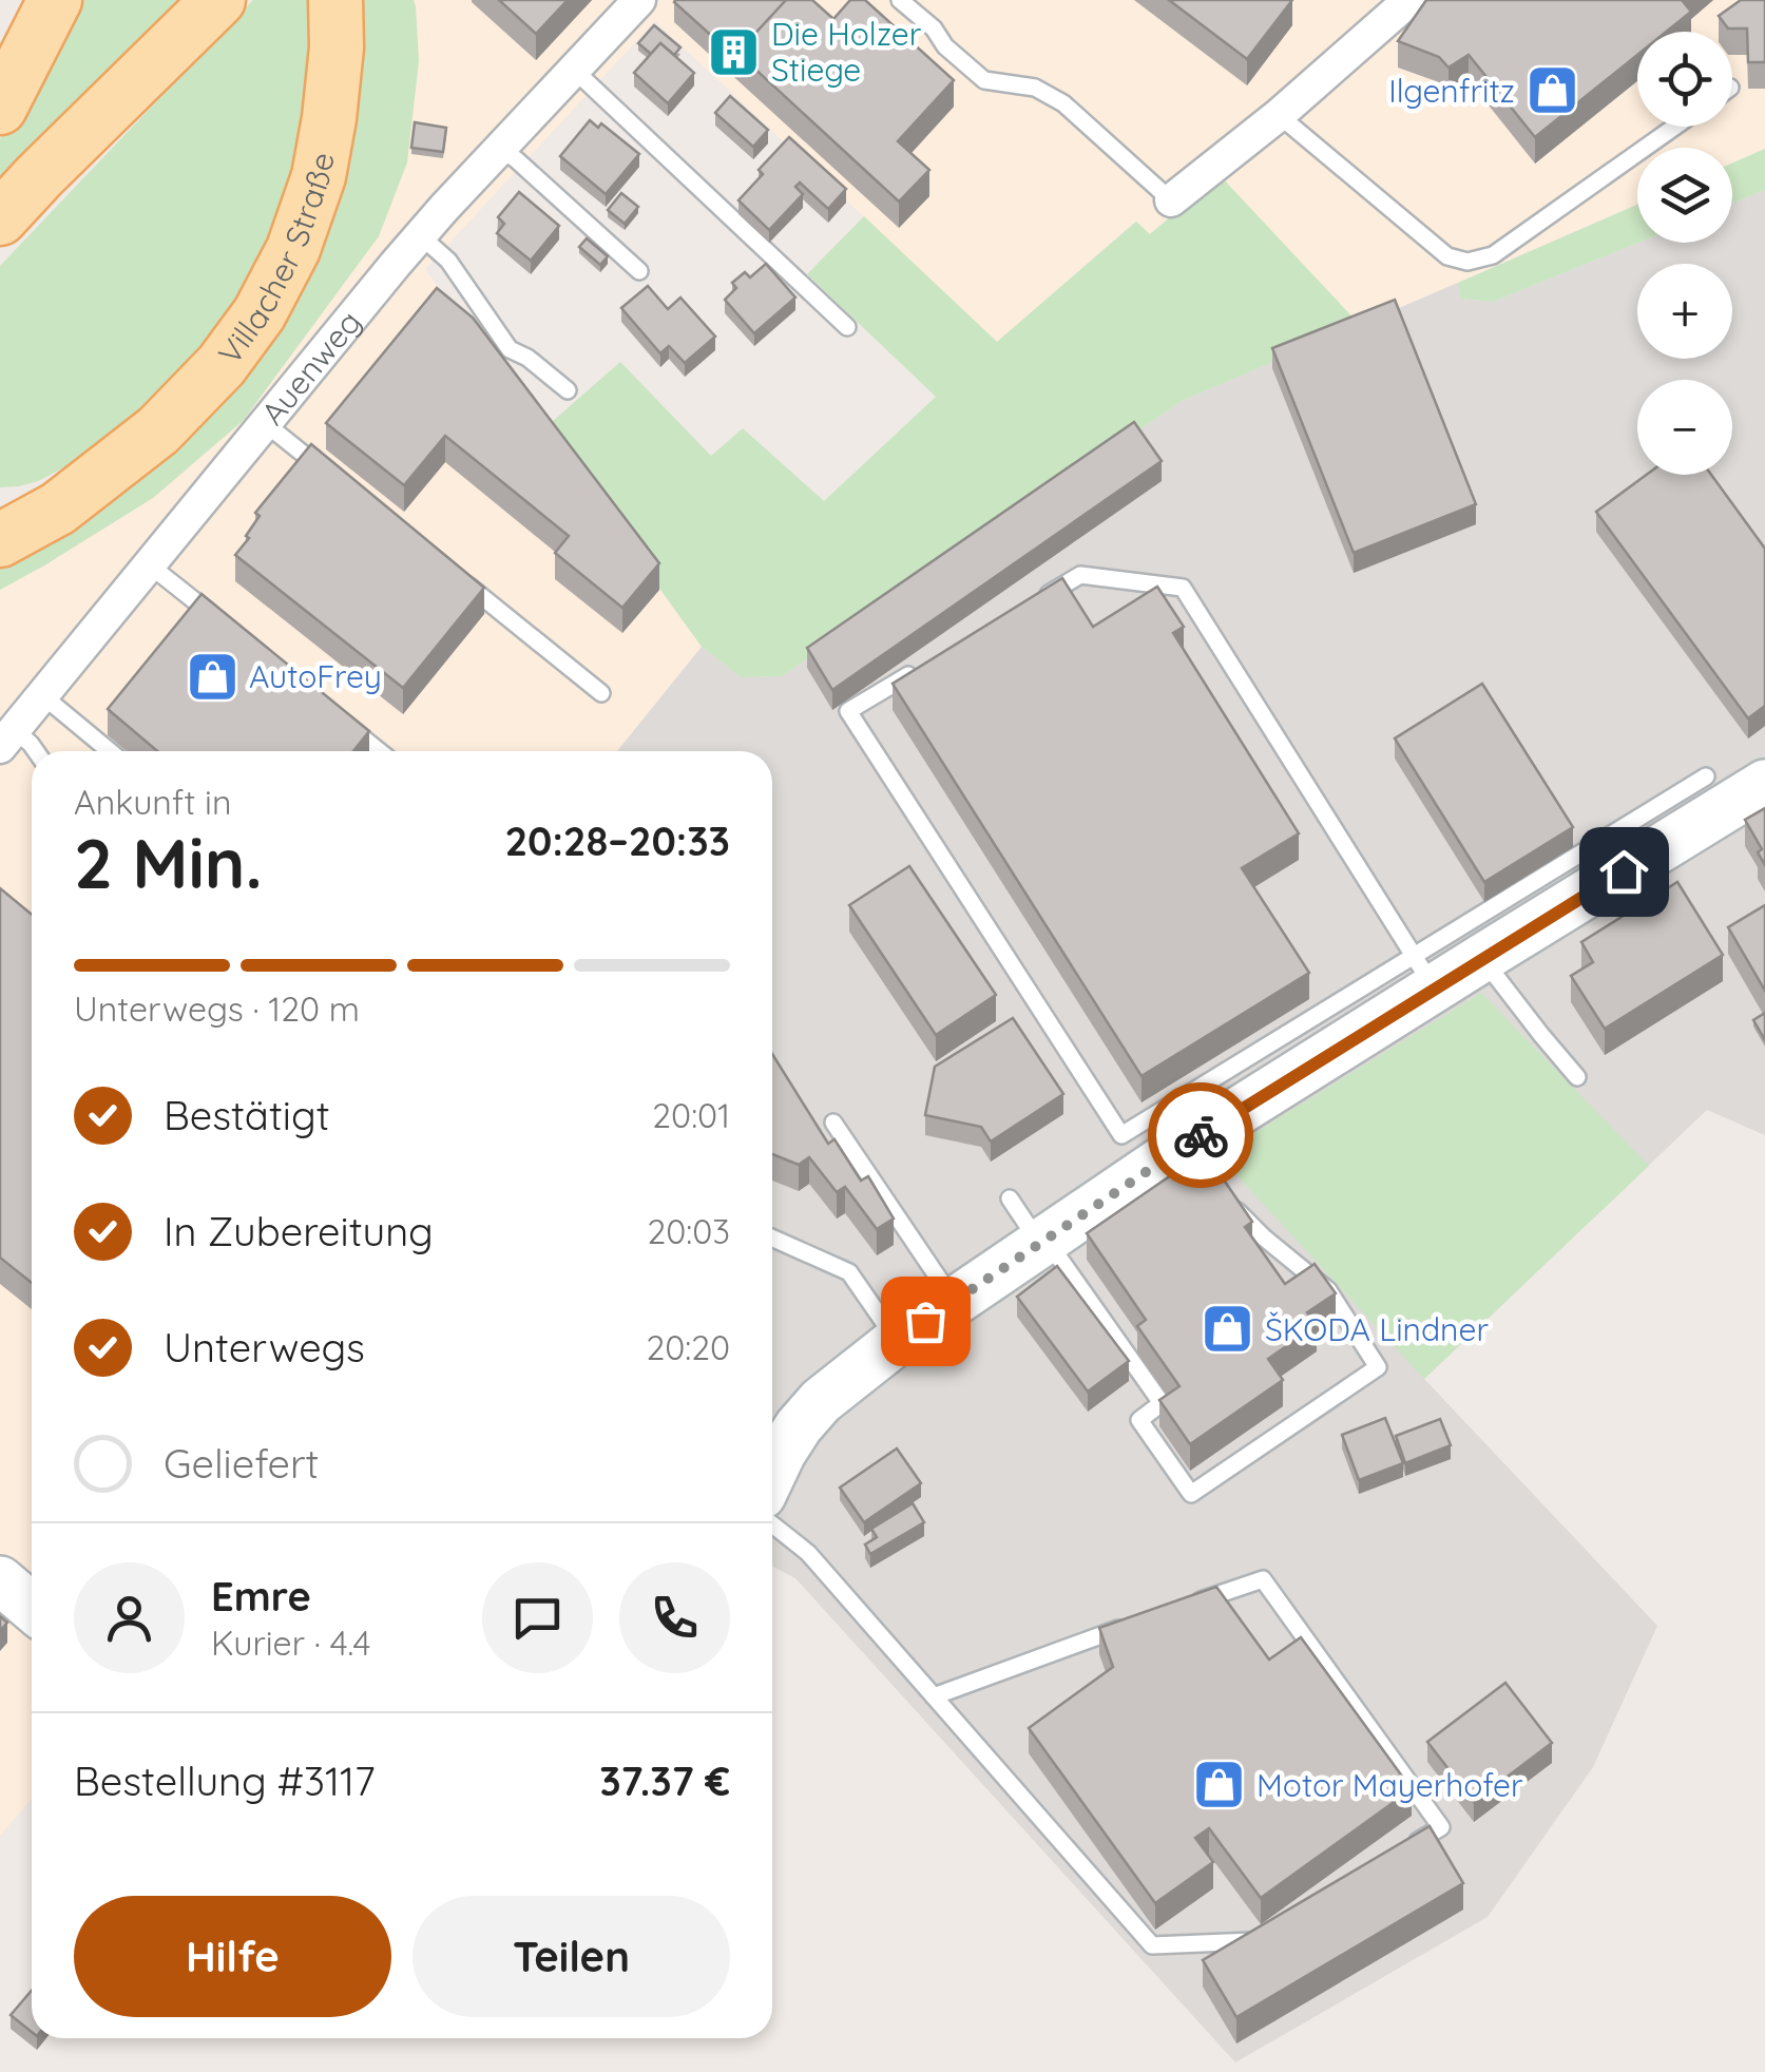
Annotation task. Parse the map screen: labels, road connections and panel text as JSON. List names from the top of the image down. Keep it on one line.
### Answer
{"streets":{"main road":["Villacher Straße"],"street":["Auenweg"]},"places":{"building":["Die Holzer Stiege"],"shop":["Ilgenfritz","AutoFrey","ŠKODA Lindner","Motor Mayerhofer"]},"page":{"map_buttons":["+","−"],"heading":["2 Min.","Ankunft in","20:28–20:33"],"panel":["Emre","Kurier · 4.4","Bestellung #3117","37.37 €"],"bar":"Unterwegs · 120 m","list":[["Bestätigt","20:01"],["In Zubereitung","20:03"],["Unterwegs","20:20"],"Geliefert"],"buttons":["Hilfe","Teilen"]}}
